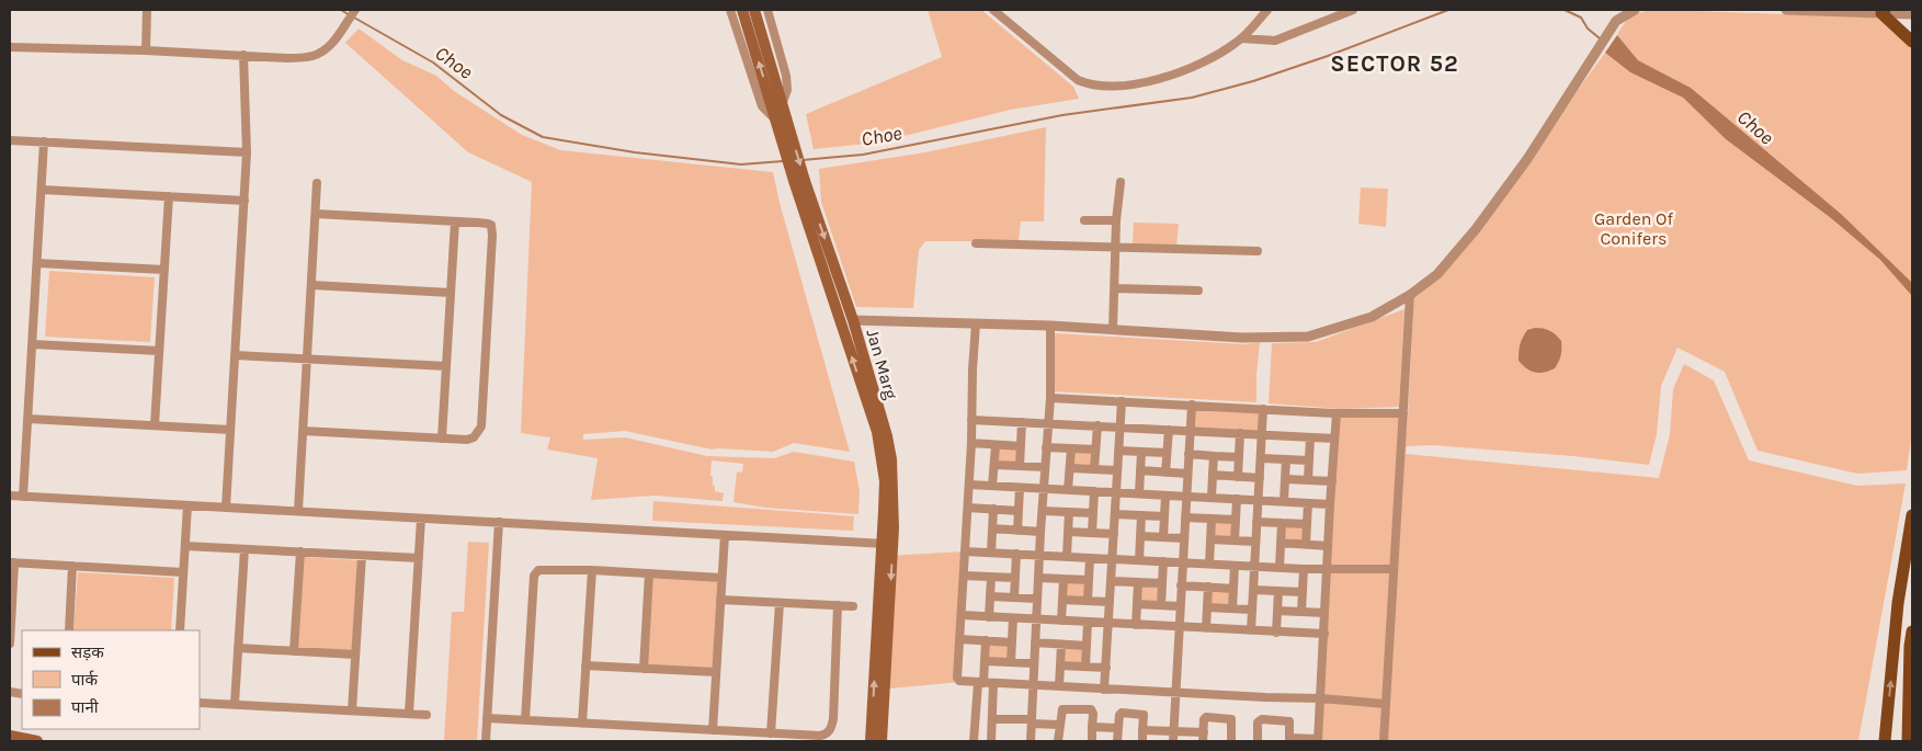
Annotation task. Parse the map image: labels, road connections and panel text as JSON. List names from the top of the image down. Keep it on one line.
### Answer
{"streets":{"main road":["Jan Marg"]},"districts":["SECTOR 52"],"water":["Choe"],"parks":["Garden Of Conifers"],"legend":["सड़क","पार्क","पानी"]}
